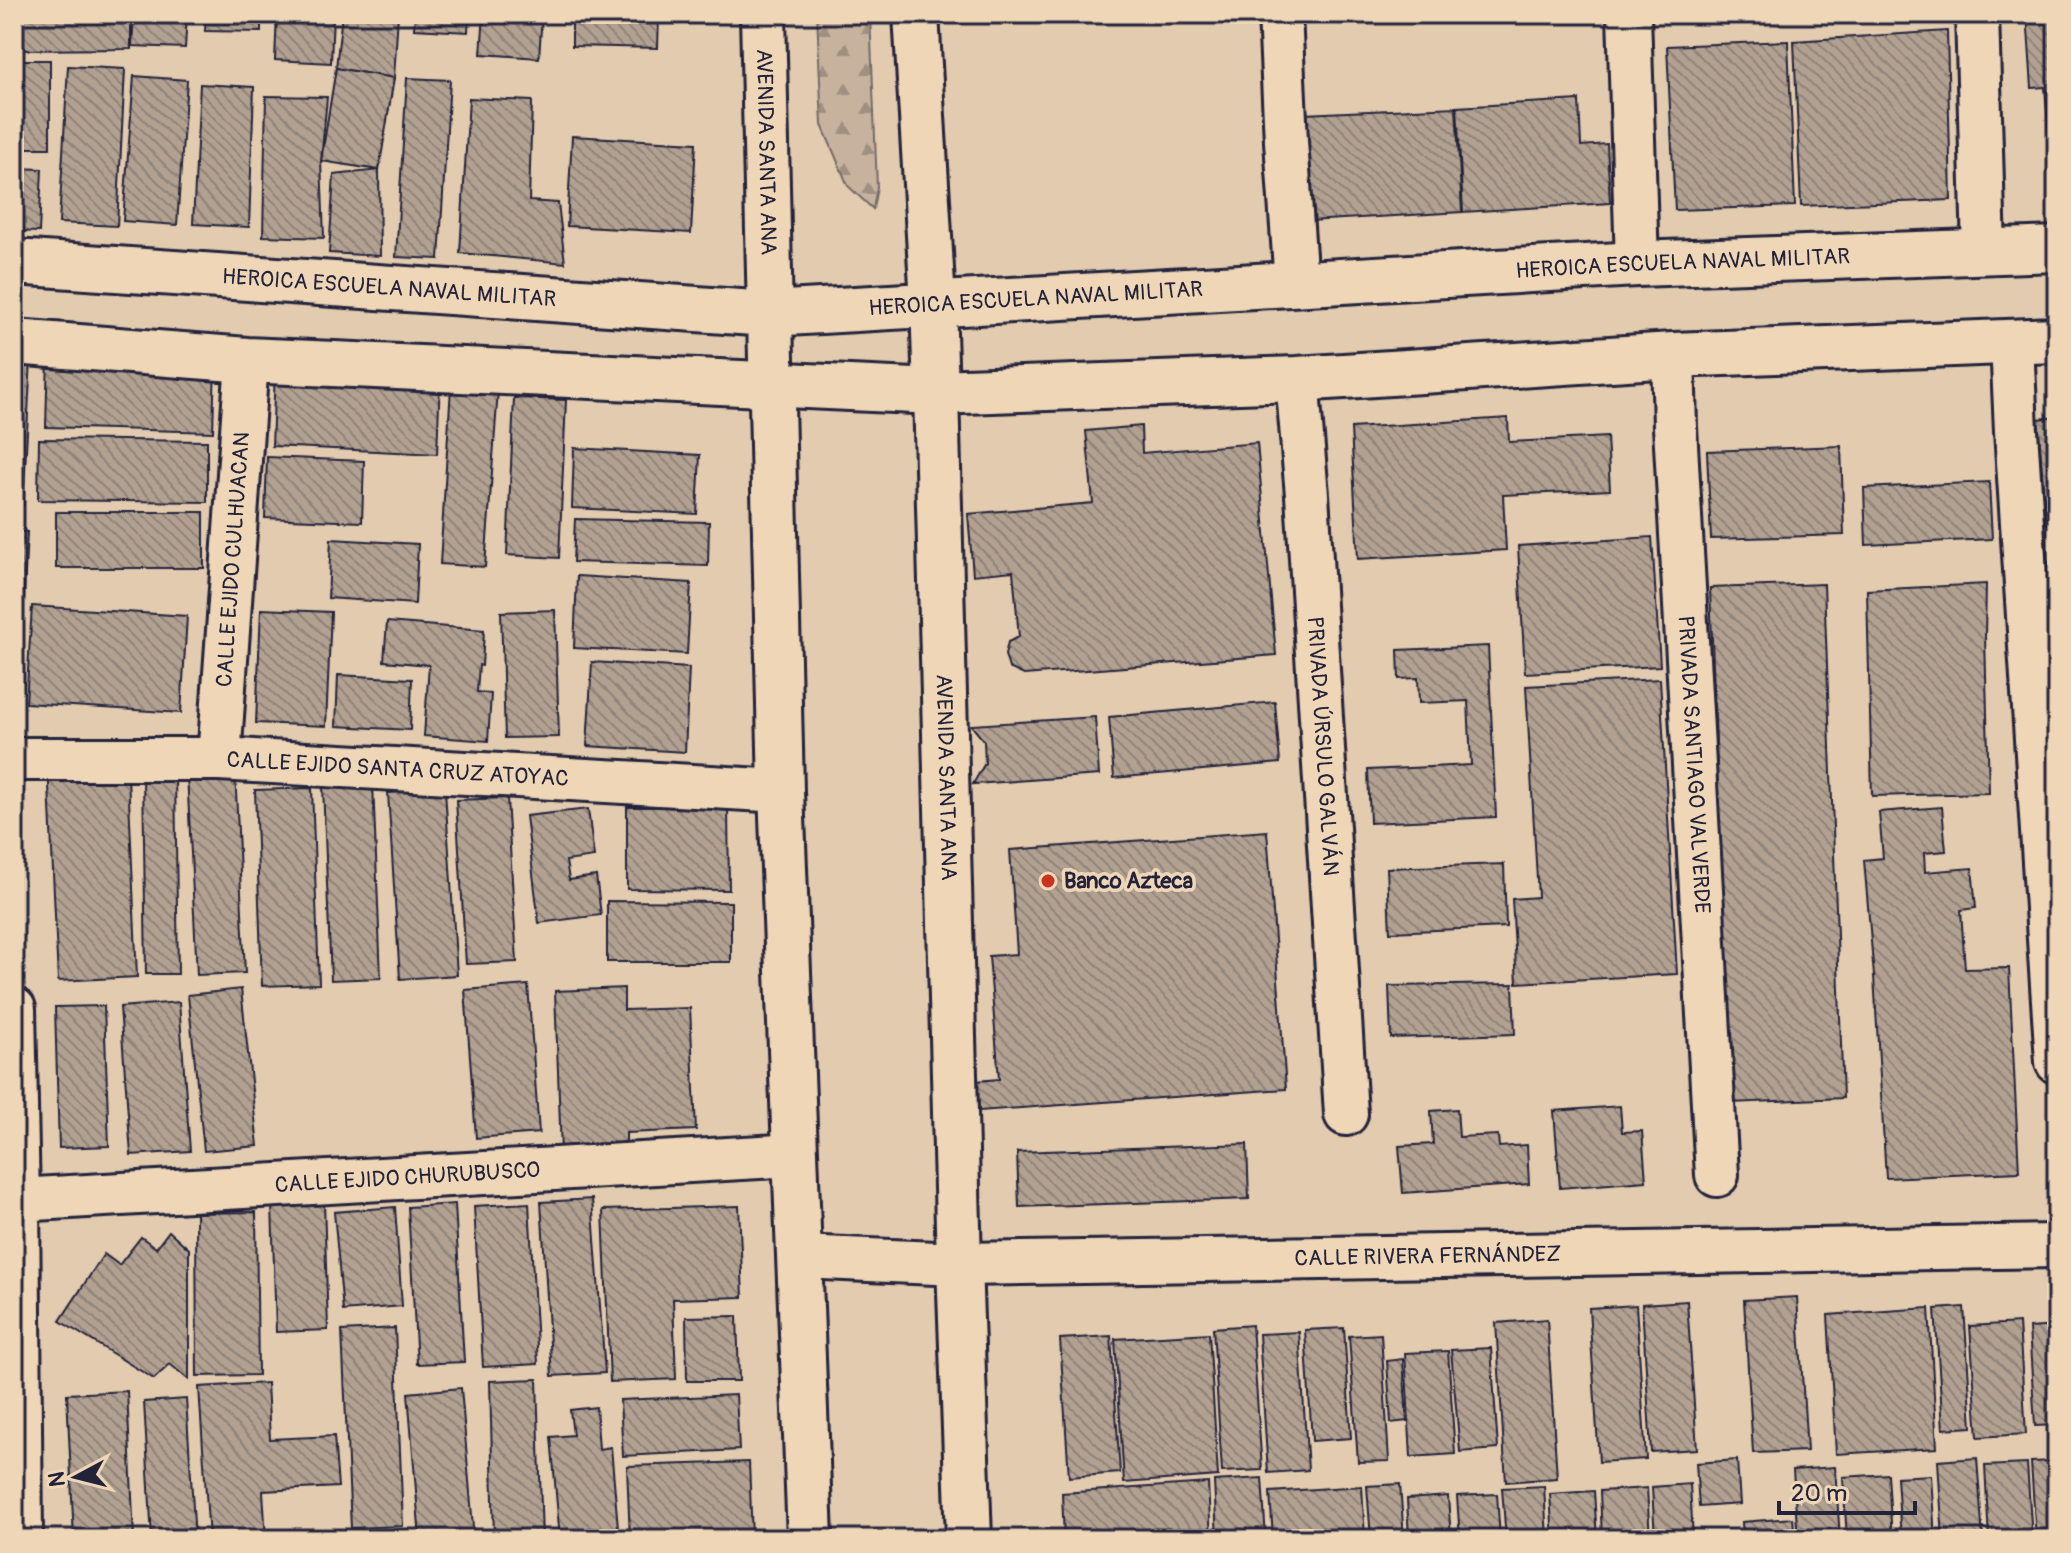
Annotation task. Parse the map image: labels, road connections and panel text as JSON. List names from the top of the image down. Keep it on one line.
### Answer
{"streets":{"main road":["AVENIDA SANTA ANA","HEROICA ESCUELA NAVAL MILITAR"],"street":["CALLE EJIDO CULHUACAN","PRIVADA ÚRSULO GALVÁN","PRIVADA SANTIAGO VALVERDE","CALLE EJIDO SANTA CRUZ ATOYAC","CALLE EJIDO CHURUBUSCO","CALLE RIVERA FERNÁNDEZ"]},"crossings":[["AVENIDA SANTA ANA","HEROICA ESCUELA NAVAL MILITAR"],["AVENIDA SANTA ANA","CALLE EJIDO SANTA CRUZ ATOYAC"],["AVENIDA SANTA ANA","CALLE EJIDO CHURUBUSCO"],["AVENIDA SANTA ANA","CALLE RIVERA FERNÁNDEZ"],["CALLE EJIDO CULHUACAN","CALLE EJIDO SANTA CRUZ ATOYAC"]],"places":["Banco Azteca"],"scale_bar":"20 m","north":"left"}
